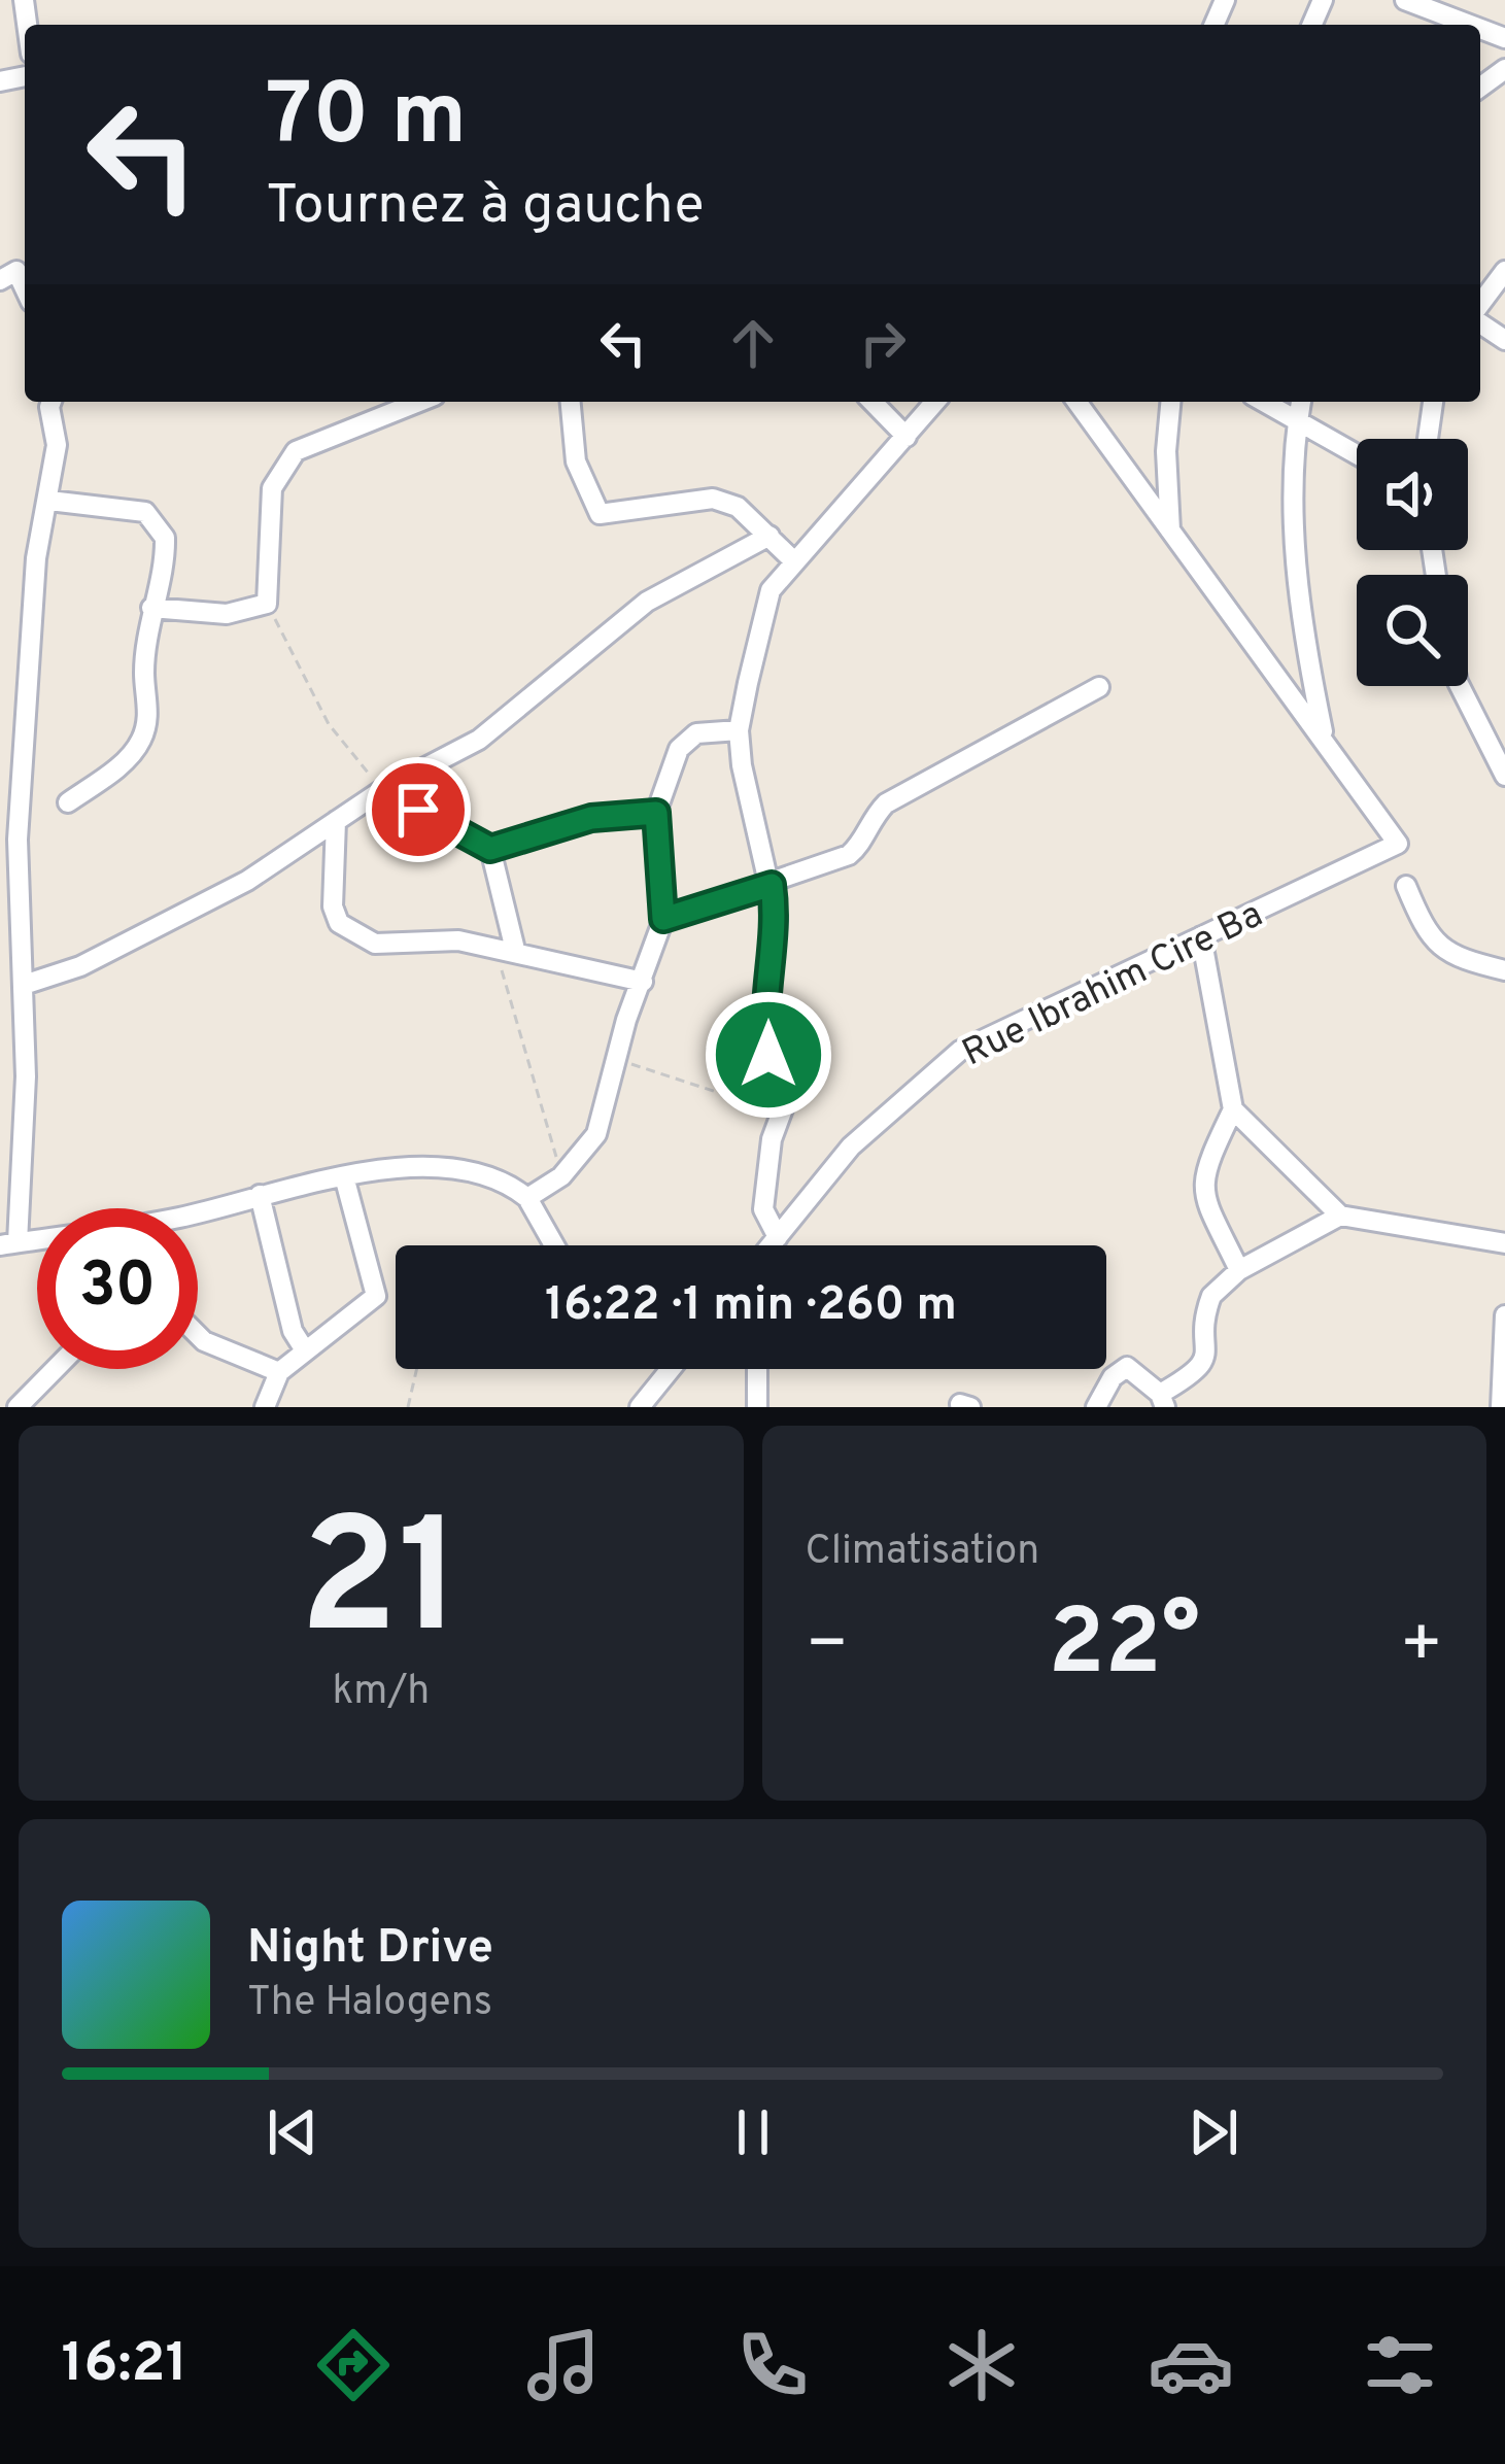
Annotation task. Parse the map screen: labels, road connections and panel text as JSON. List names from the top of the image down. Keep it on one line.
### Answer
{"streets":{"street":["Rue Ibrahim Cire Ba"]},"page":{"turn":["70 m","Tournez à gauche"],"limit":"30","trip":"16:22 · 1 min · 260 m","tile":[["21","km/h"],"Climatisation"],"heat":["−","22°","+"],"song":["Night Drive","The Halogens"],"tabs":"16:21"}}
